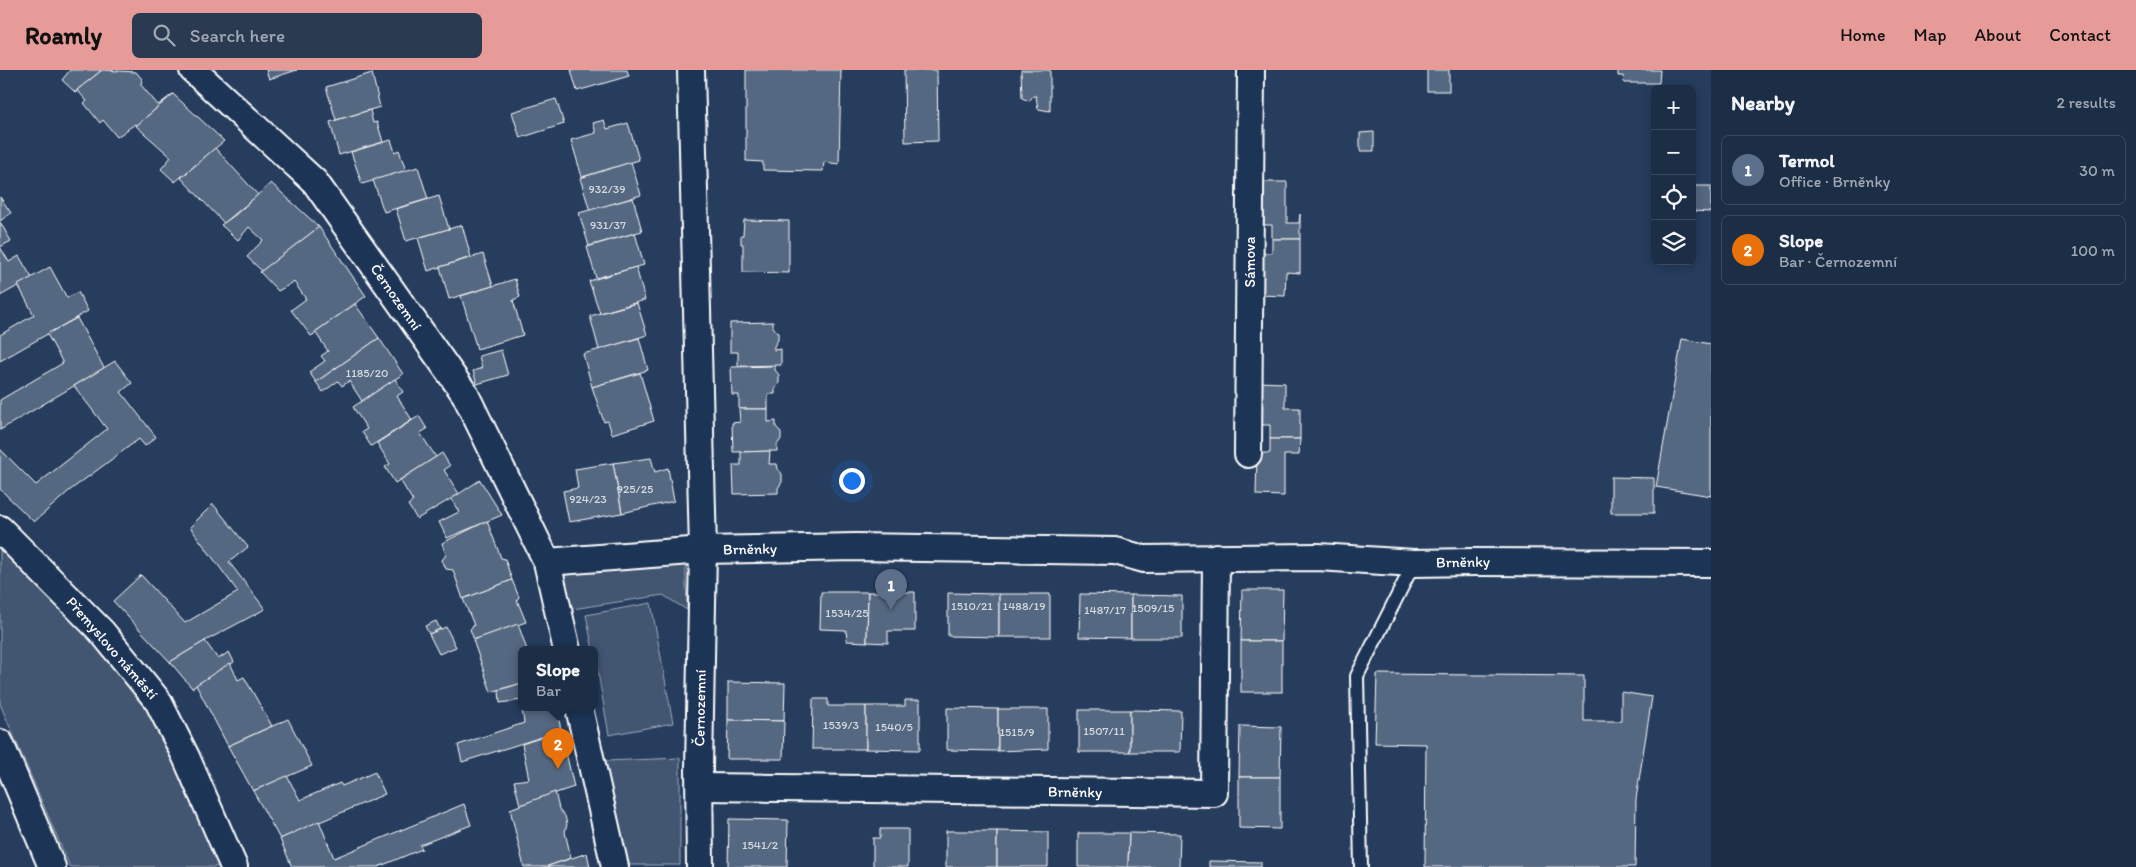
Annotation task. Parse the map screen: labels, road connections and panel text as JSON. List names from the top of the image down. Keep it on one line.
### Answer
{"streets":{"street":["Sámova","Černozemní","Brněnky","Přemyslovo náměstí"]},"crossings":[["Černozemní","Brněnky"]],"house_numbers":["932/39","931/37","1185/20","925/25","924/23","1510/21","1488/19","1509/15","1487/17","1534/25","1539/3","1540/5","1507/11","1515/9","1541/2"],"page":{"header":"Roamly","search":"Search here","nav":["Home","Map","About","Contact"],"heading":["Nearby","2 results"],"map_buttons":["+","−"],"list":[{"mark":"1","name":"Termol","note":"Office · Brněnky","value":"30 m"},{"mark":"2","name":"Slope","note":"Bar · Černozemní","value":"100 m"}],"pins":["1","2"],"popup":["Slope","Bar"]}}
